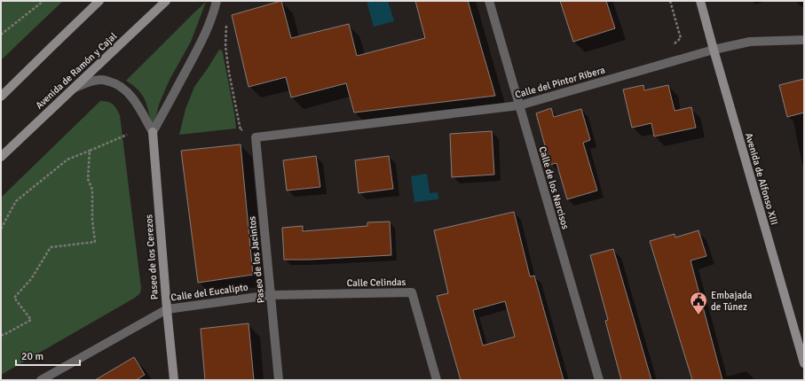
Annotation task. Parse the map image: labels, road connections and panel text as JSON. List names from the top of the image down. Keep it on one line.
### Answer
{"streets":{"street":["Avenida de Ramón y Cajal","Calle del Pintor Ribera","Avenida de Alfonso XIII","Calle de los Narcisos","Paseo de los Cerezos","Paseo de los Jacintos","Calle Celindas","Calle del Eucalipto"]},"crossings":[["Avenida de Ramón y Cajal","Paseo de los Cerezos"],["Calle del Pintor Ribera","Avenida de Alfonso XIII"],["Calle del Pintor Ribera","Calle de los Narcisos"],["Calle del Pintor Ribera","Paseo de los Jacintos"],["Paseo de los Cerezos","Calle del Eucalipto"],["Paseo de los Jacintos","Calle Celindas"],["Paseo de los Jacintos","Calle del Eucalipto"],["Calle Celindas","Calle del Eucalipto"]],"places":{"public building":["Embajada de Túnez"]},"scale_bar":"20 m"}
